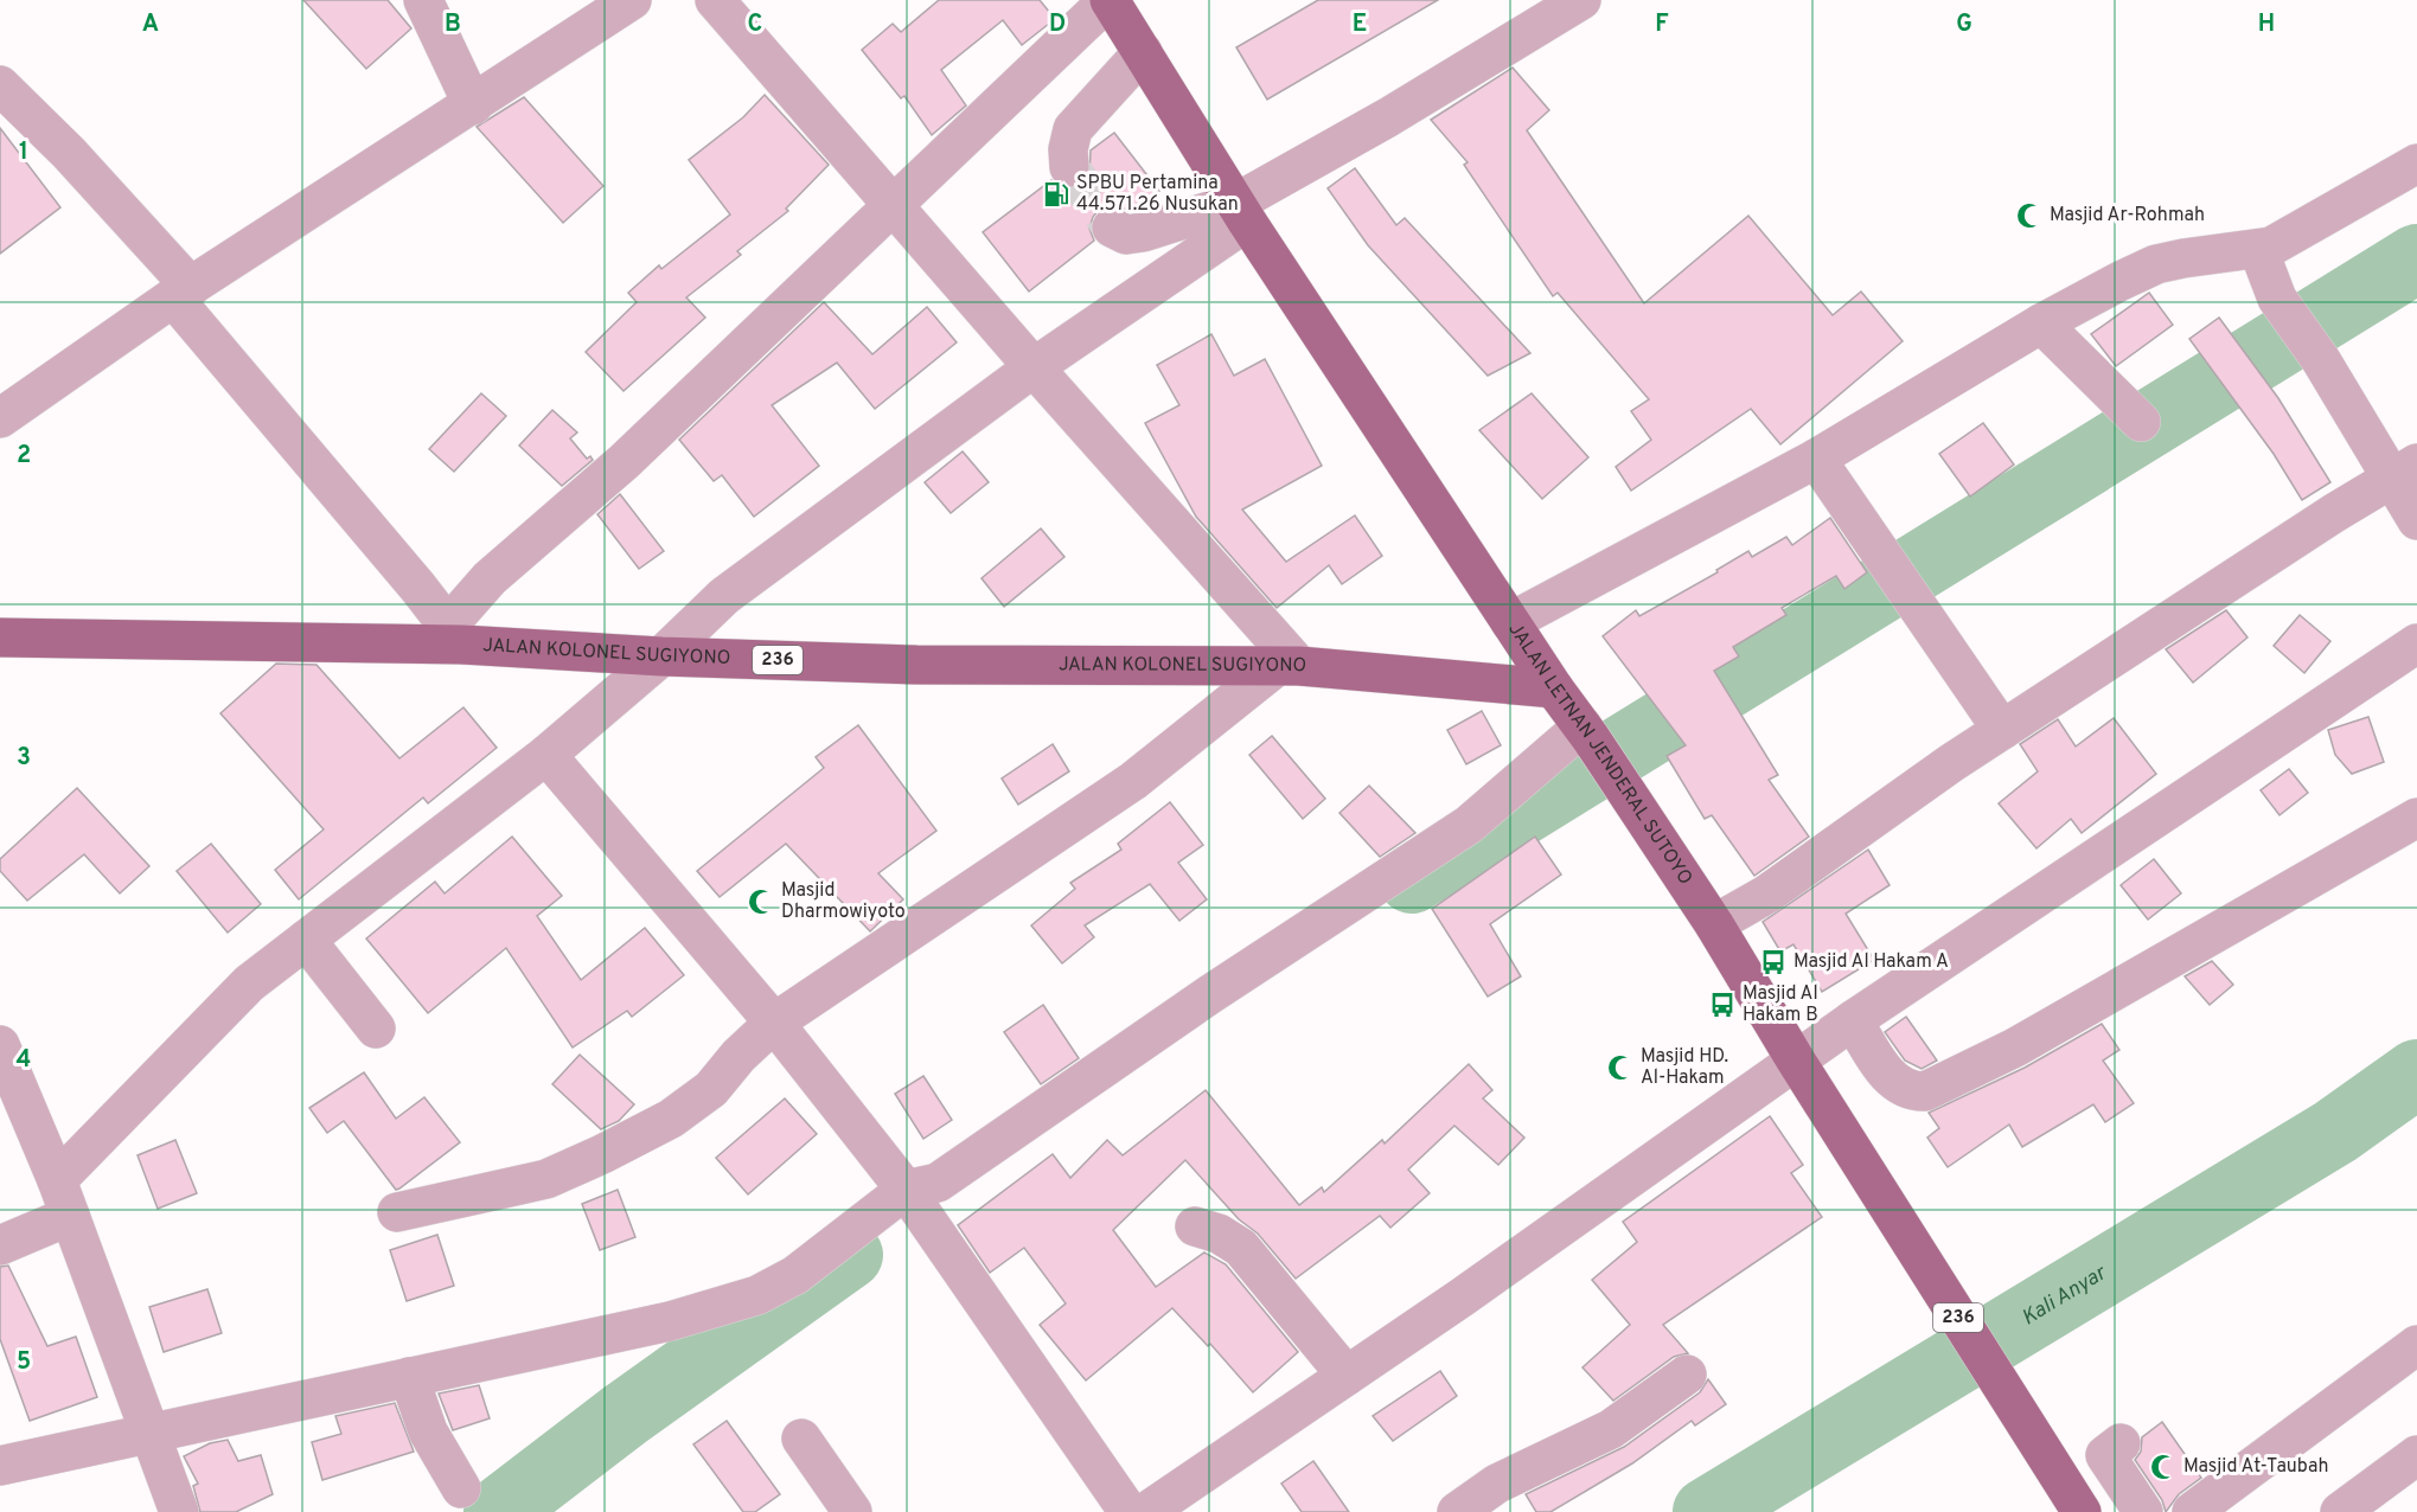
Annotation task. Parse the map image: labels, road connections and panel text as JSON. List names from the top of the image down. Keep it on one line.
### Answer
{"streets":{"main road":["JALAN KOLONEL SUGIYONO","236","JALAN LETNAN JENDERAL SUTOYO"]},"crossings":[["JALAN KOLONEL SUGIYONO","JALAN LETNAN JENDERAL SUTOYO"]],"water":["Kali Anyar"],"places":{"fuel station":["SPBU Pertamina 44.571.26 Nusukan"],"mosque":["Masjid Ar-Rohmah","Masjid Dharmowiyoto","Masjid HD. Al-Hakam","Masjid At-Taubah"],"bus stop":["Masjid Al Hakam A","Masjid Al Hakam B"]},"grid":{"columns":["A","B","C","D","E","F","G","H"],"rows":["1","2","3","4","5"]}}
